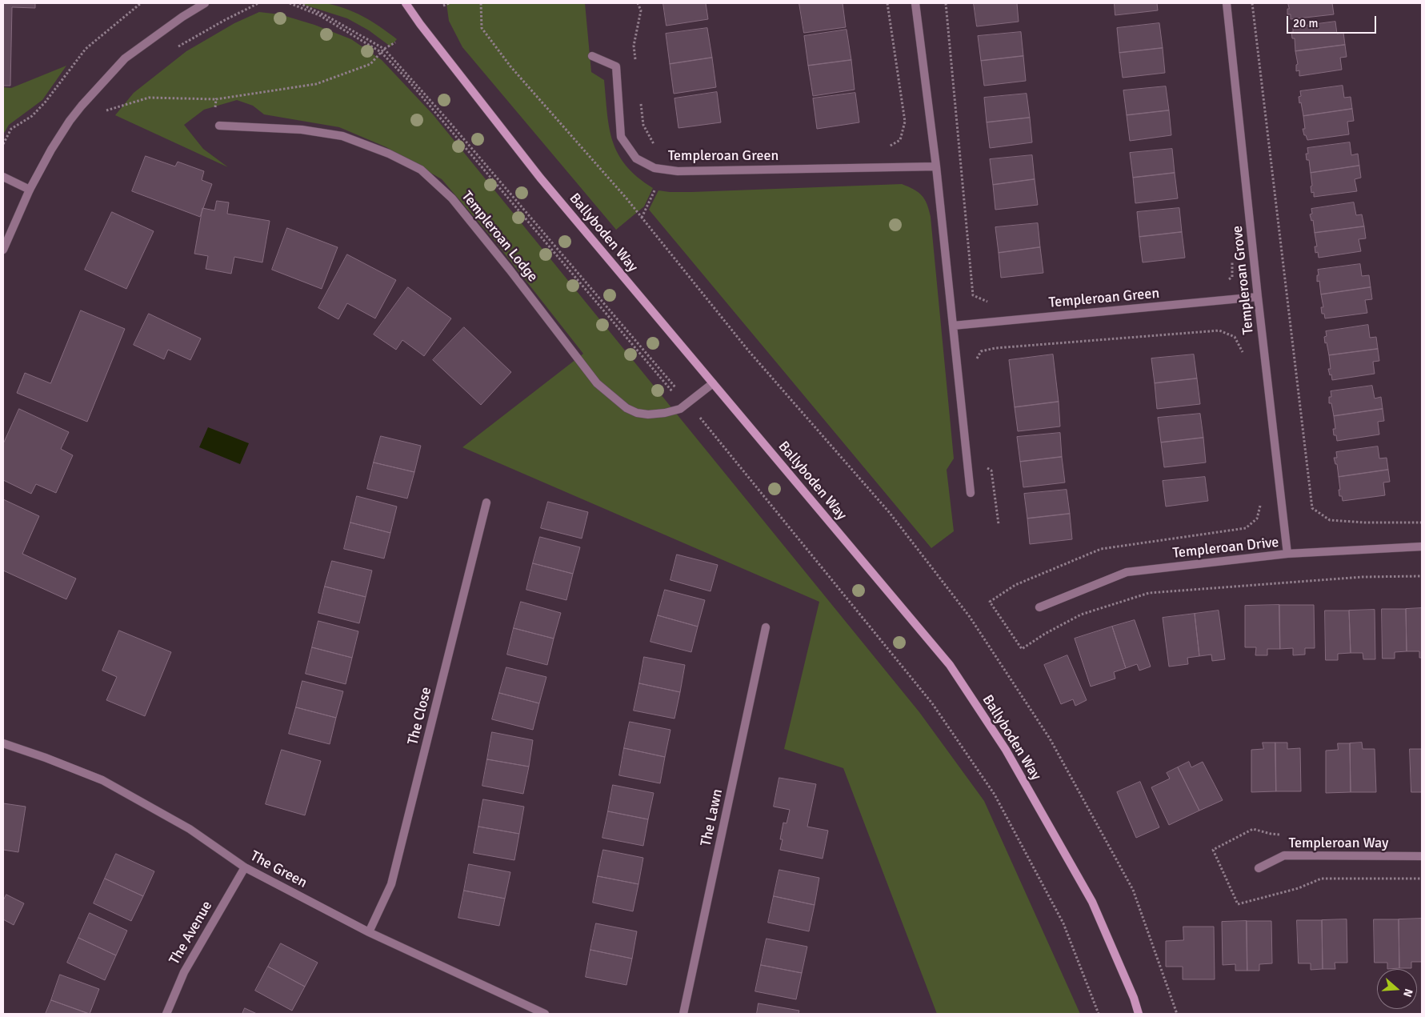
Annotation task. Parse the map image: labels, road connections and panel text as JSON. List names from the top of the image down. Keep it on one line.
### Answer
{"streets":{"main road":["Ballyboden Way"],"street":["Templeroan Green","Templeroan Lodge","Templeroan Grove","Templeroan Drive","The Close","The Lawn","Templeroan Way","The Green","The Avenue"]},"crossings":[["Templeroan Green","Templeroan Grove"],["Ballyboden Way","Templeroan Lodge"],["Templeroan Grove","Templeroan Drive"],["The Close","The Green"],["The Green","The Avenue"]],"scale_bar":"20 m","north":"right"}
